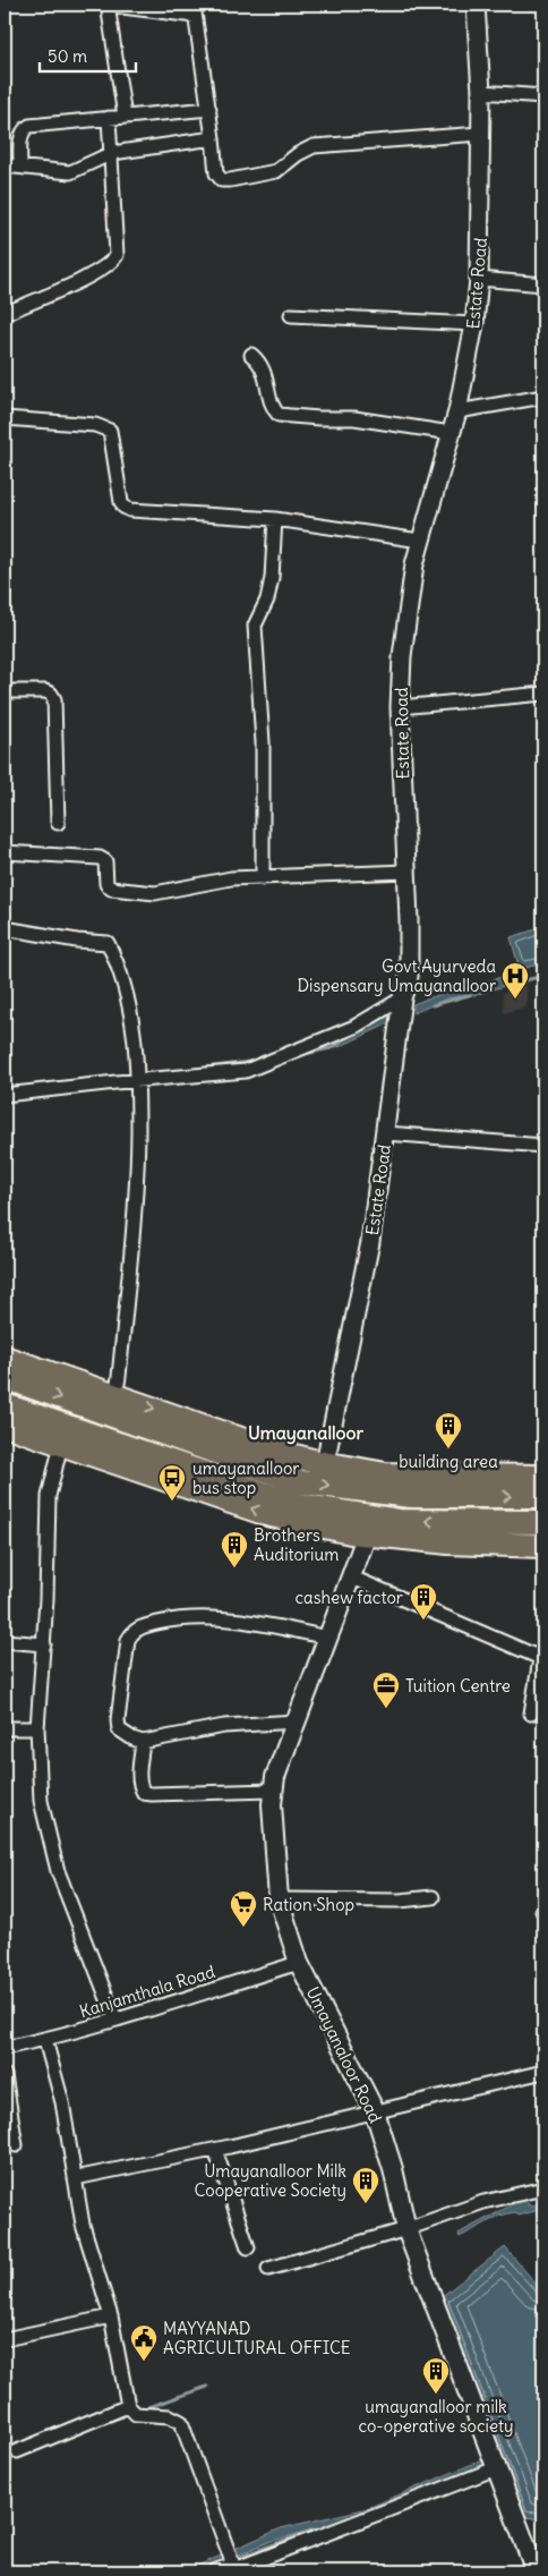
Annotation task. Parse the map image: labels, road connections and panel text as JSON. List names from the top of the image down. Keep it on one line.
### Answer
{"streets":{"main road":["Umayanaloor Road"],"street":["Estate Road","Kanjamthala Road"]},"crossings":[["Kanjamthala Road","Umayanaloor Road"]],"districts":["Umayanalloor"],"places":{"hospital":["Govt Ayurveda Dispensary Umayanalloor"],"building":["building area","Brothers Auditorium","cashew factor","Umayanalloor Milk Cooperative Society","umayanalloor milk co-operative society"],"bus stop":["umayanalloor bus stop"],"office":["Tuition Centre"],"supermarket":["Ration Shop"],"public building":["MAYYANAD AGRICULTURAL OFFICE"]},"scale_bar":"50 m"}
